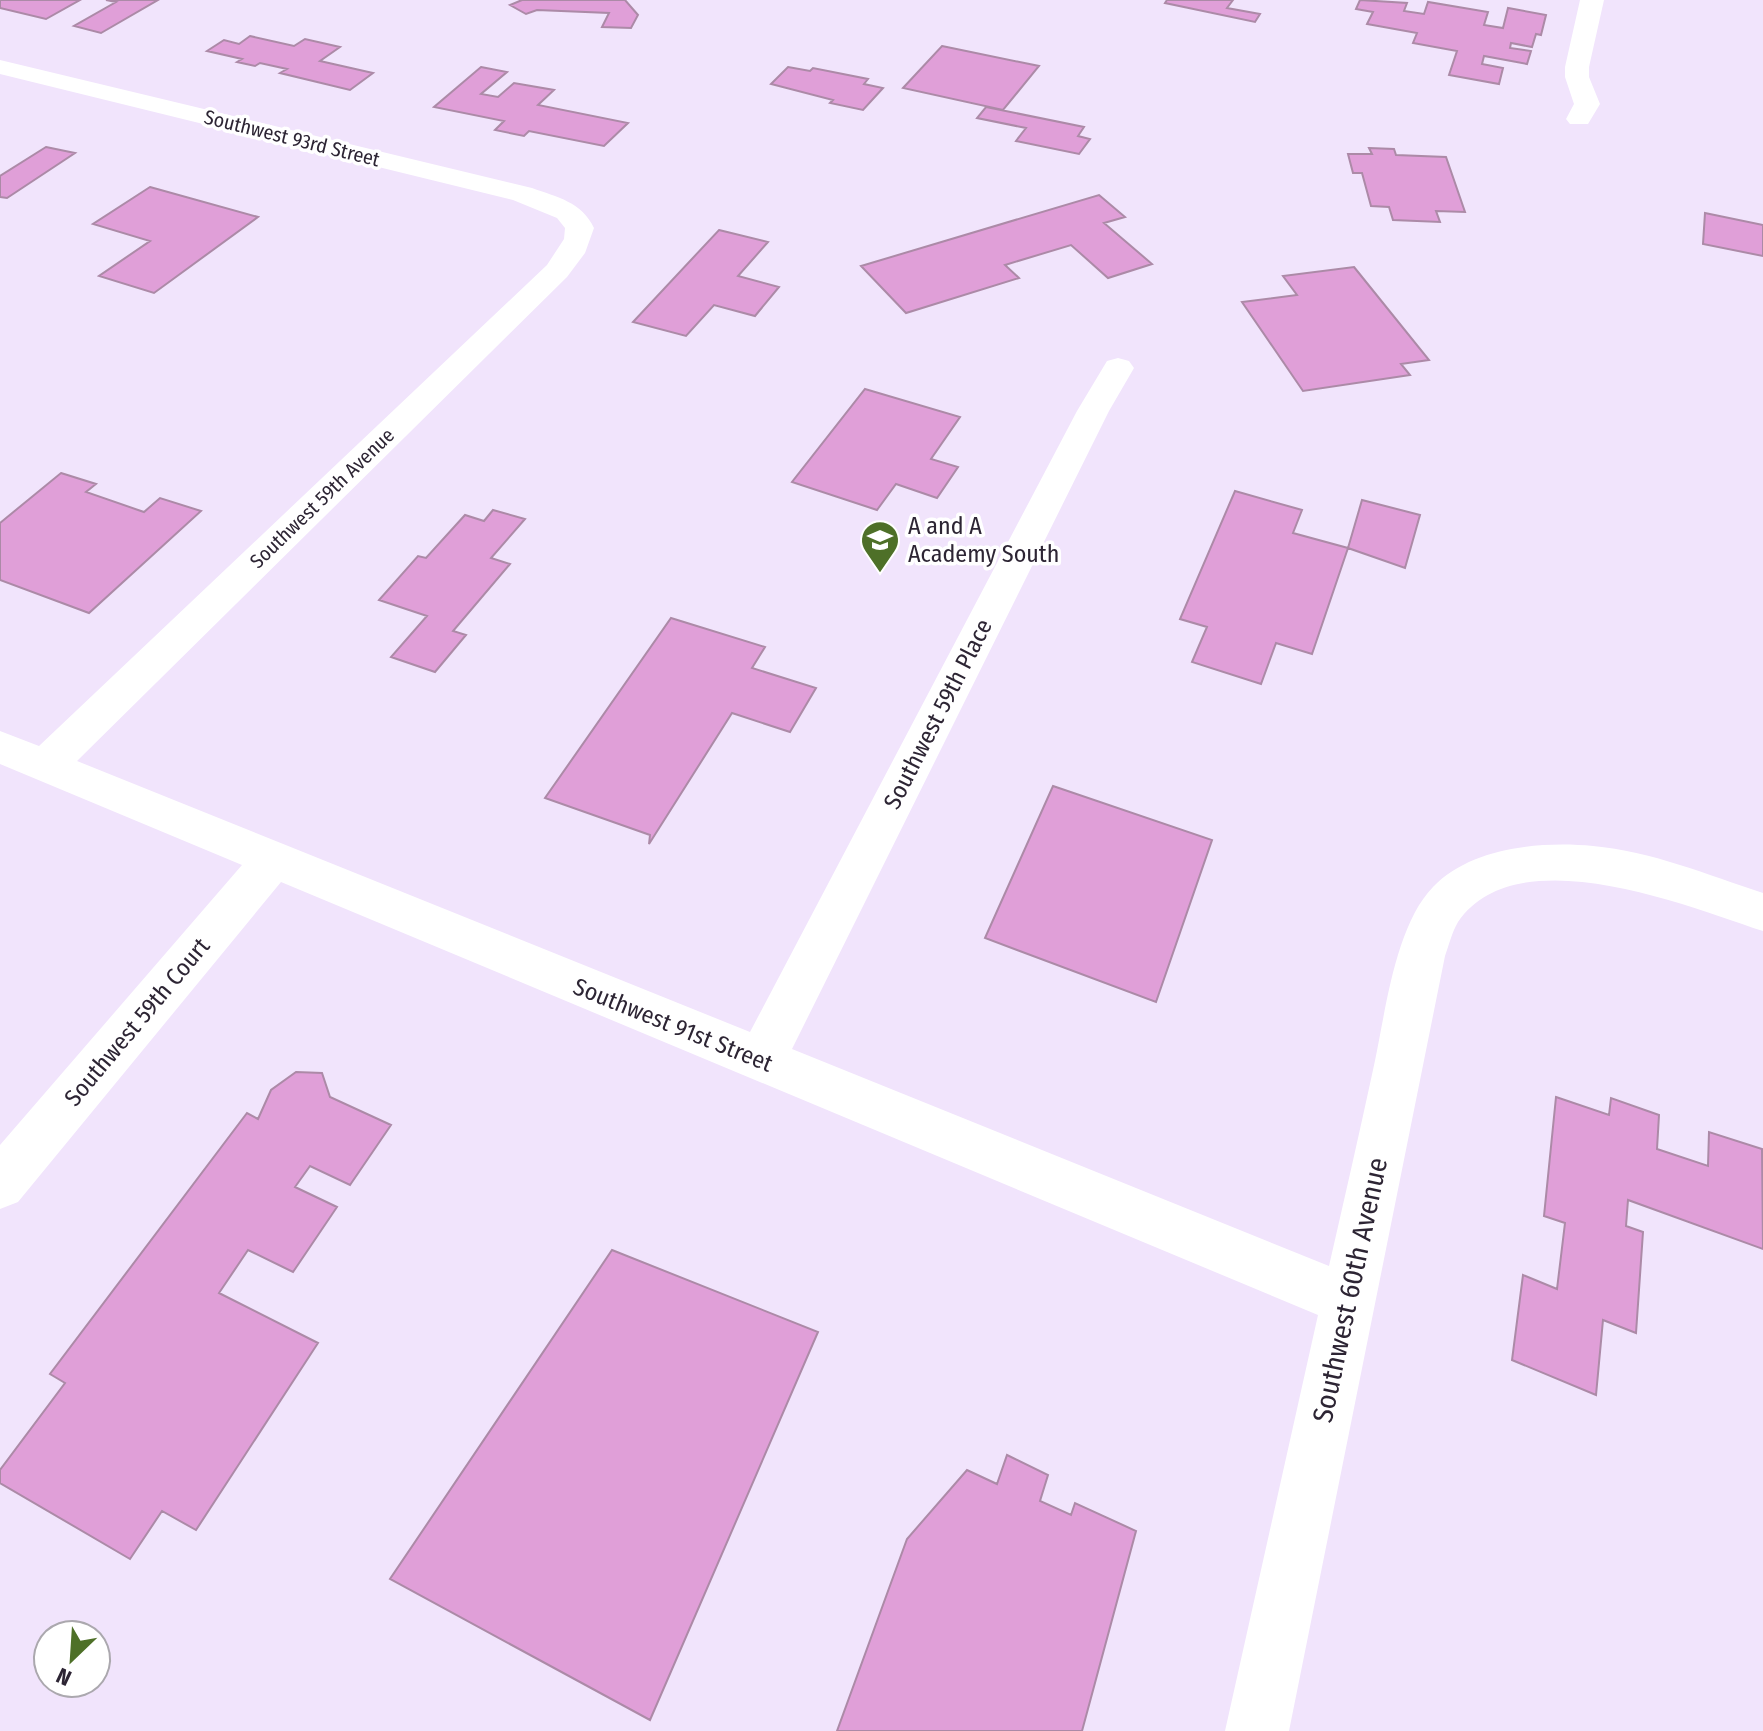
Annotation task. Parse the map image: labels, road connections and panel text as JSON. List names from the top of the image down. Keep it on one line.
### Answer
{"streets":{"street":["Southwest 93rd Street","Southwest 59th Avenue","Southwest 59th Place","Southwest 59th Court","Southwest 91st Street","Southwest 60th Avenue"]},"crossings":[["Southwest 93rd Street","Southwest 59th Avenue"],["Southwest 59th Avenue","Southwest 91st Street"],["Southwest 59th Place","Southwest 91st Street"],["Southwest 59th Court","Southwest 91st Street"],["Southwest 91st Street","Southwest 60th Avenue"]],"places":{"school or university":["A and A Academy South"]},"north":"bottom left"}
